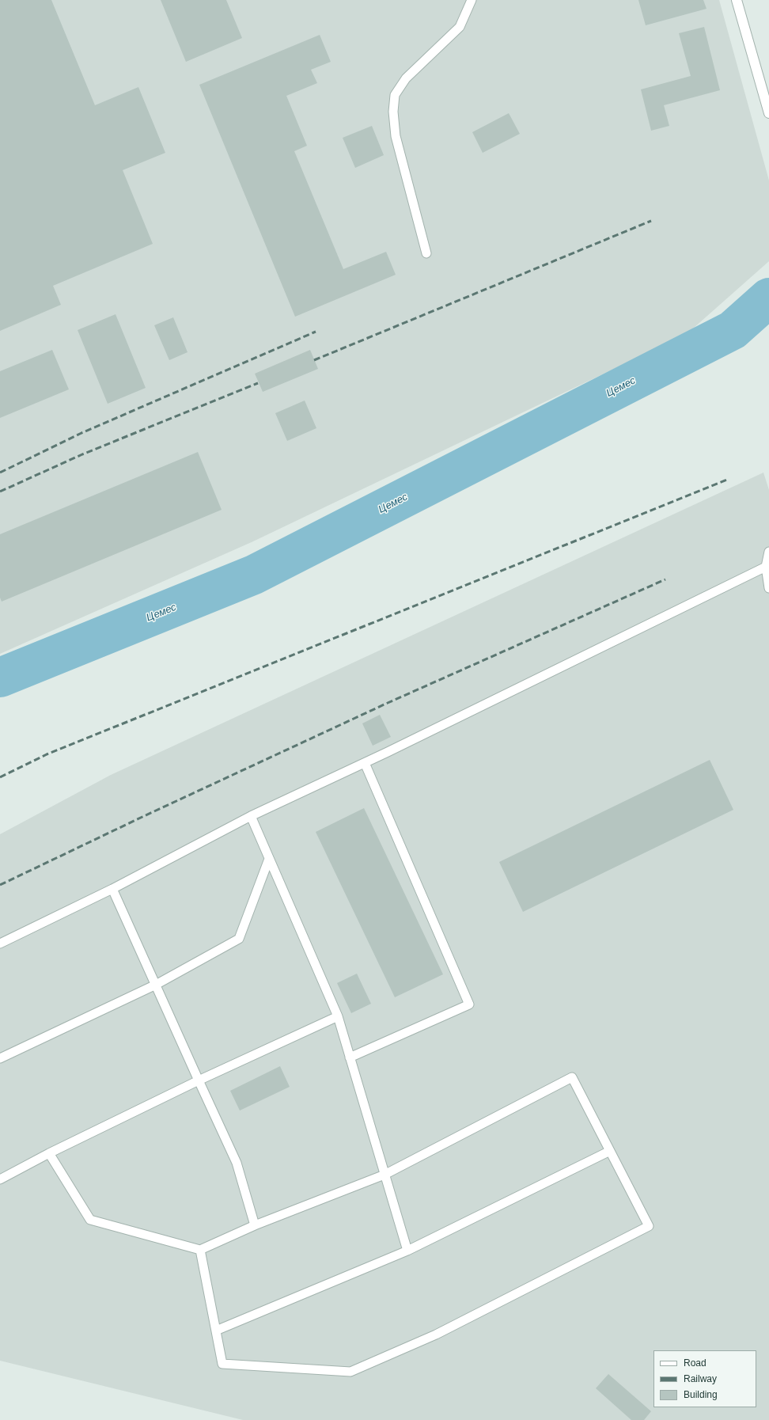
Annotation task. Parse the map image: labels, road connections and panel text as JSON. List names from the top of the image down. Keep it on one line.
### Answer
{"water":["Цемес"],"legend":["Road","Railway","Building"]}
